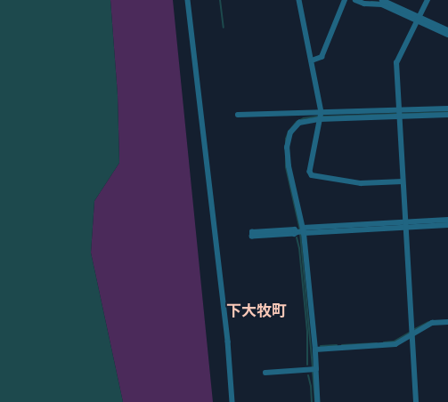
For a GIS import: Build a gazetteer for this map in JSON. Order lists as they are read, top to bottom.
{
  "districts": ["下大牧町"]
}
